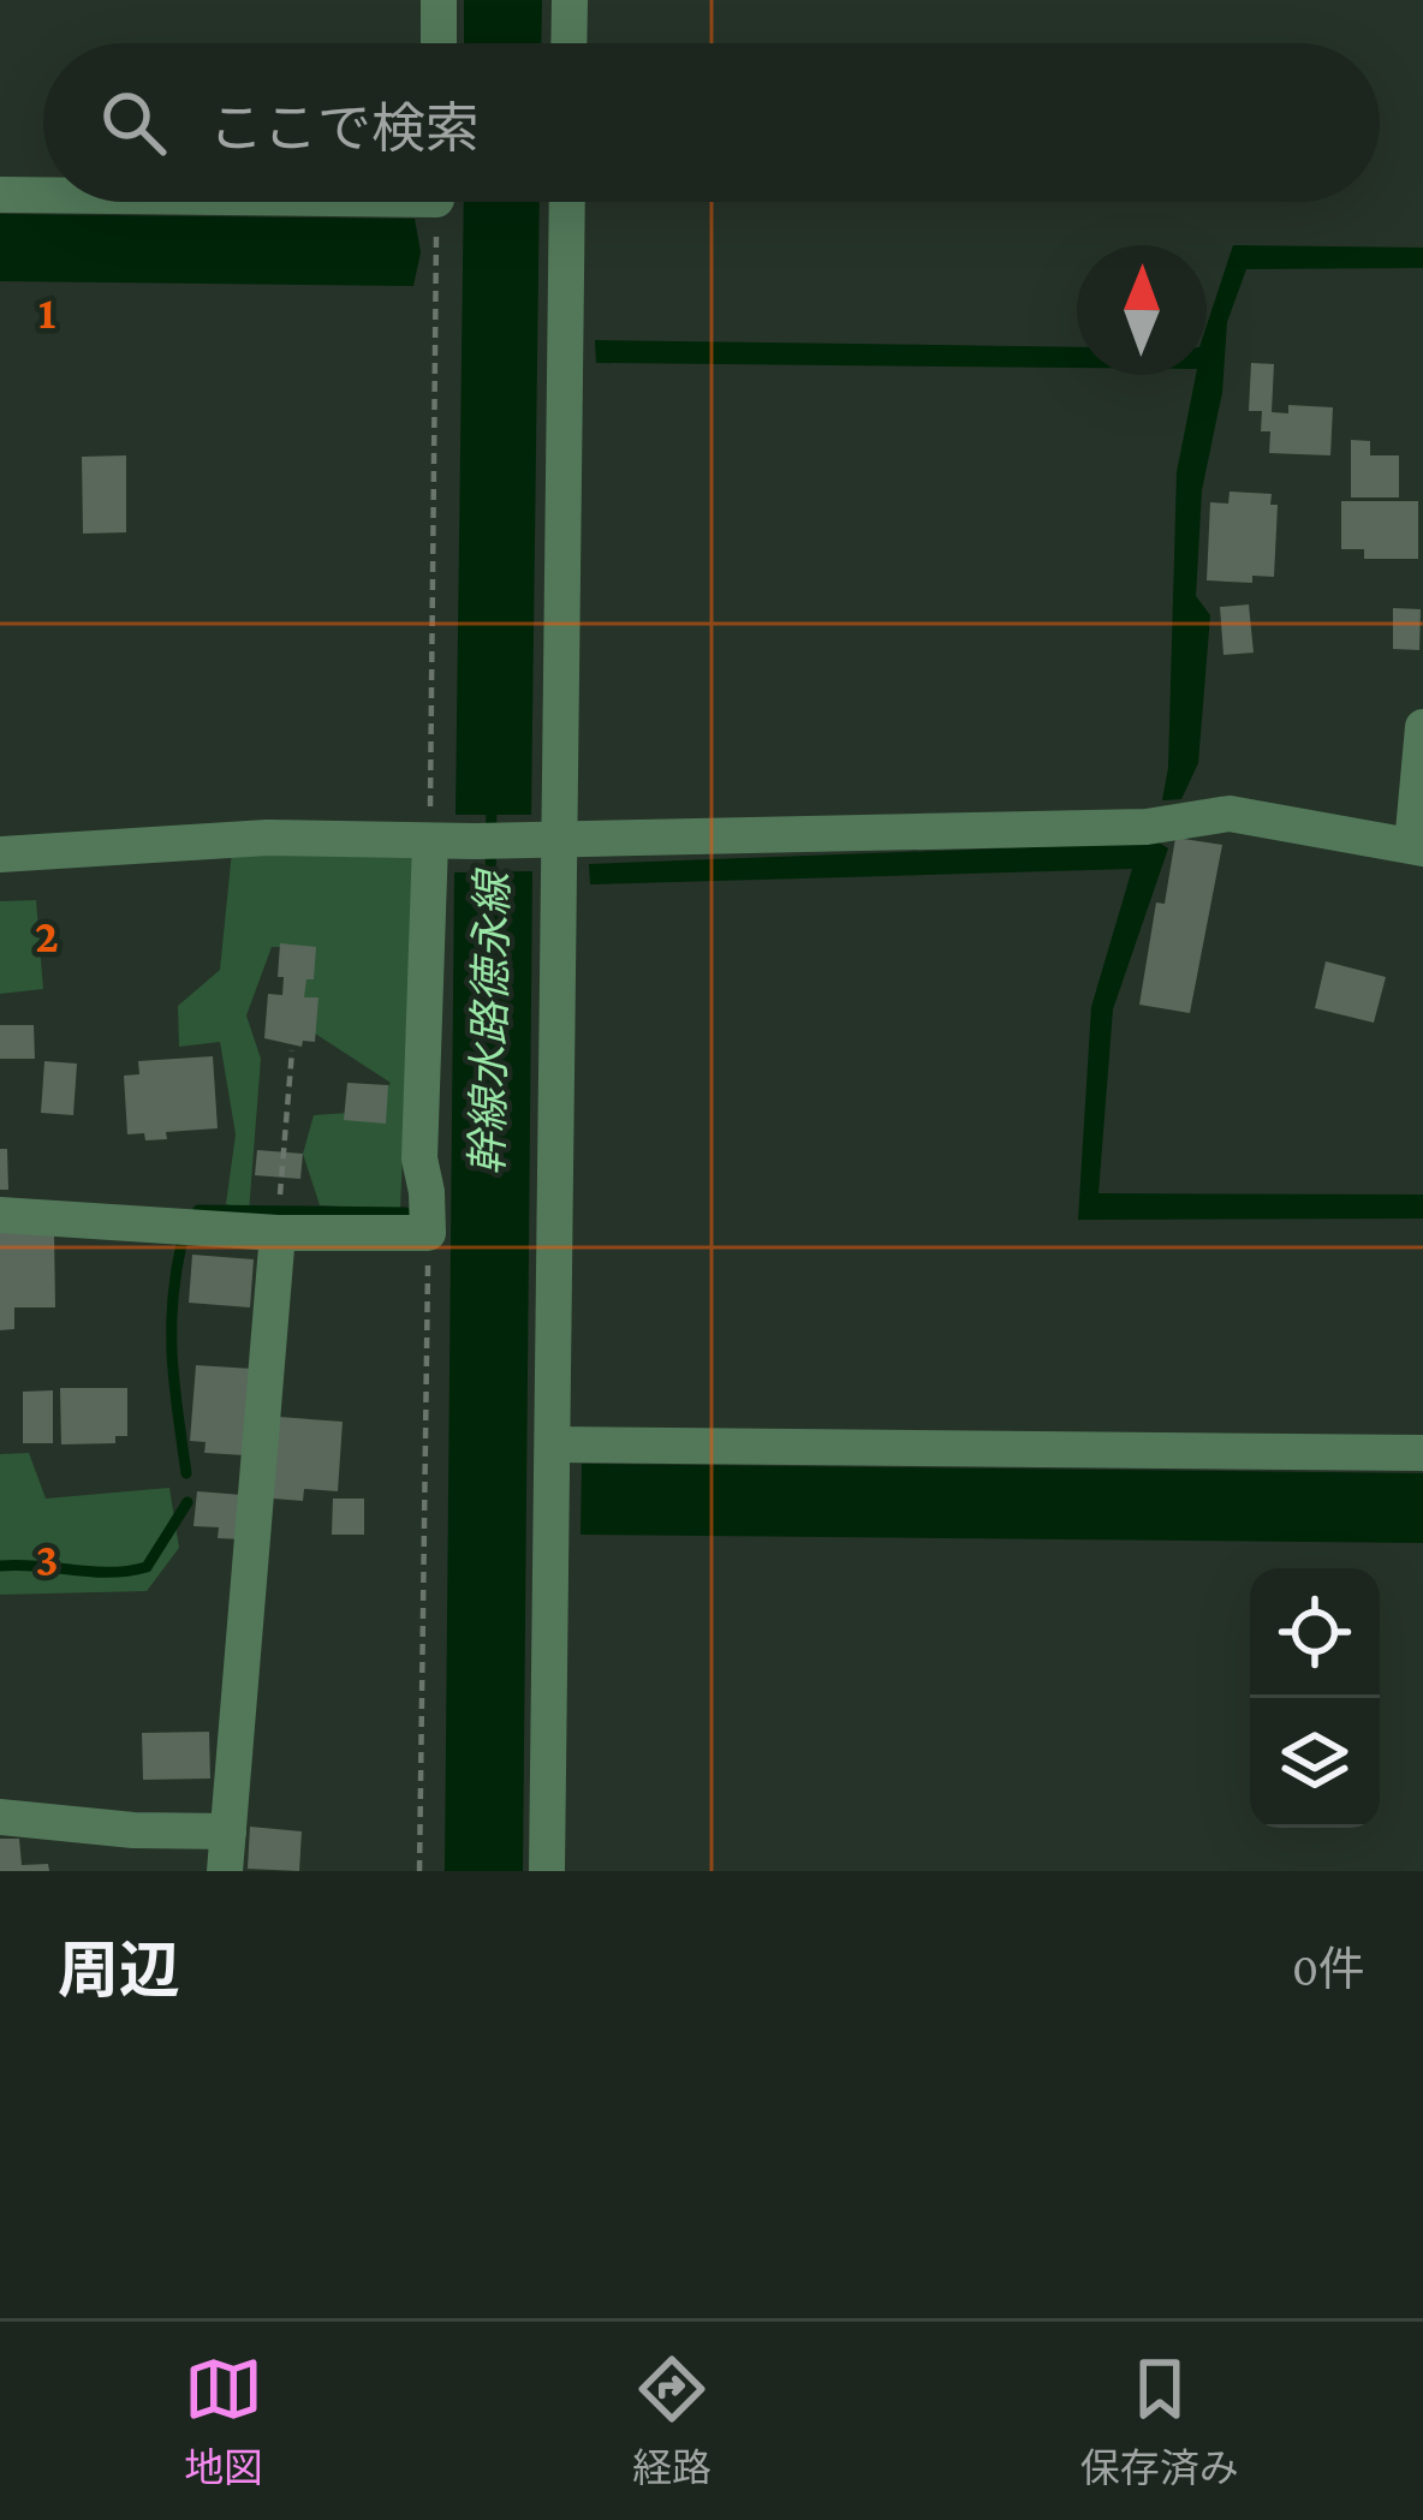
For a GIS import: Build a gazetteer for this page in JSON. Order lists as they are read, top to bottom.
{
  "water": ["幹線水路徳永線"],
  "north": "top",
  "page": {
    "search": "ここで検索",
    "heading": ["周辺", "0件"],
    "nav": ["地図", "経路", "保存済み"]
  },
  "grid": {
    "rows": ["1", "2", "3"]
  }
}
